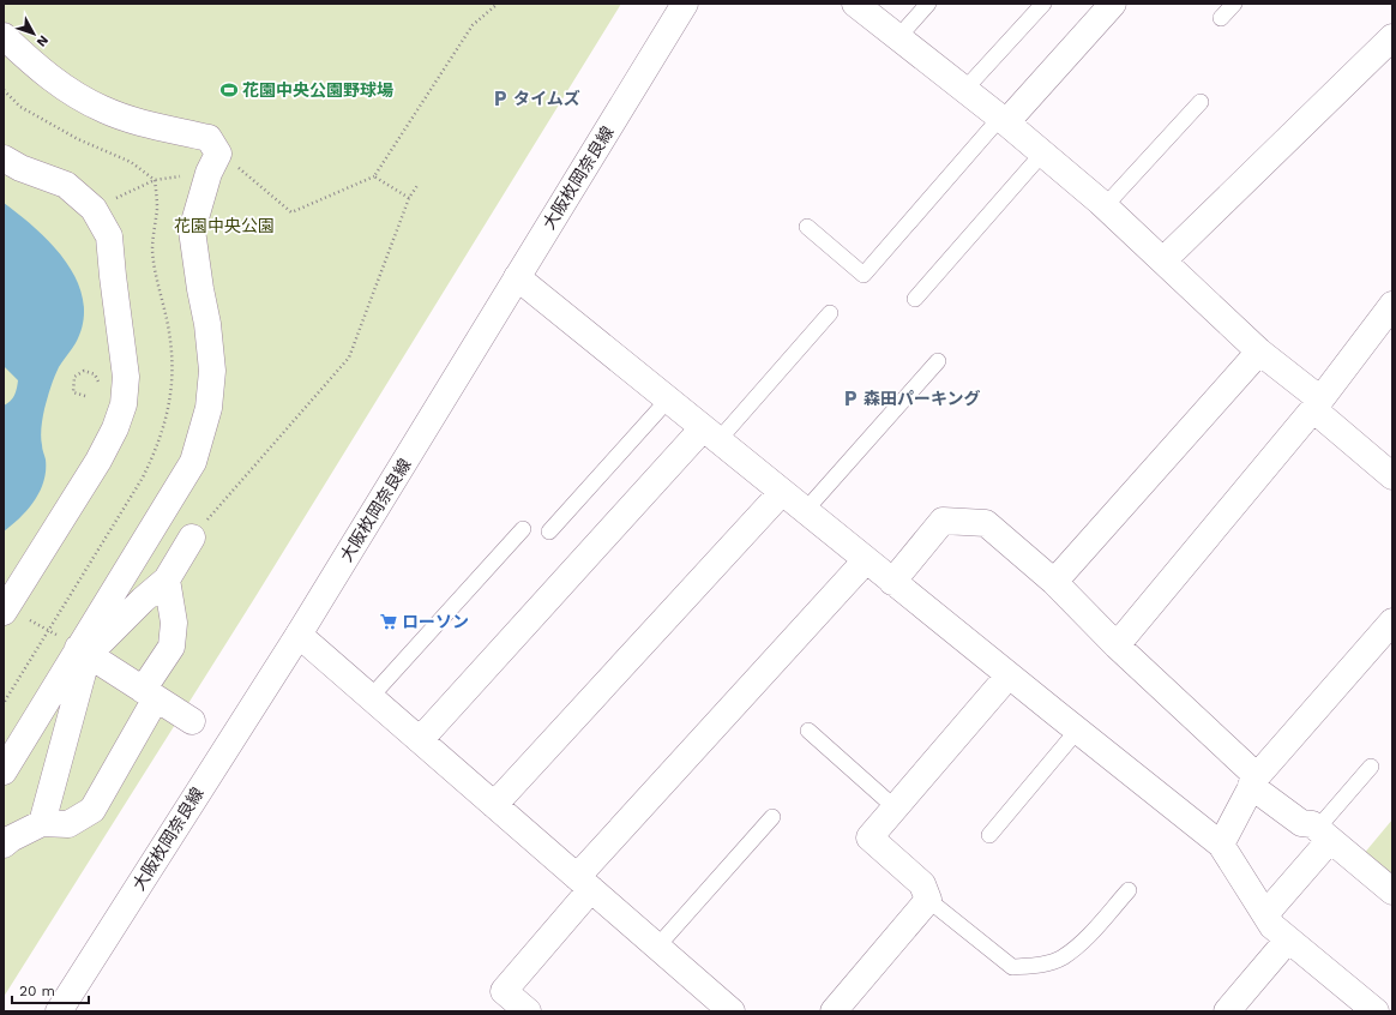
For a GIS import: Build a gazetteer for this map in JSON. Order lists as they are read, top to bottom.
{
  "streets": {
    "street": ["大阪枚岡奈良線"]
  },
  "parks": ["花園中央公園"],
  "places": {
    "sports": ["花園中央公園野球場"],
    "parking": ["タイムズ", "森田パーキング"],
    "supermarket": ["ローソン"]
  },
  "scale_bar": "20 m",
  "north": "bottom right"
}
